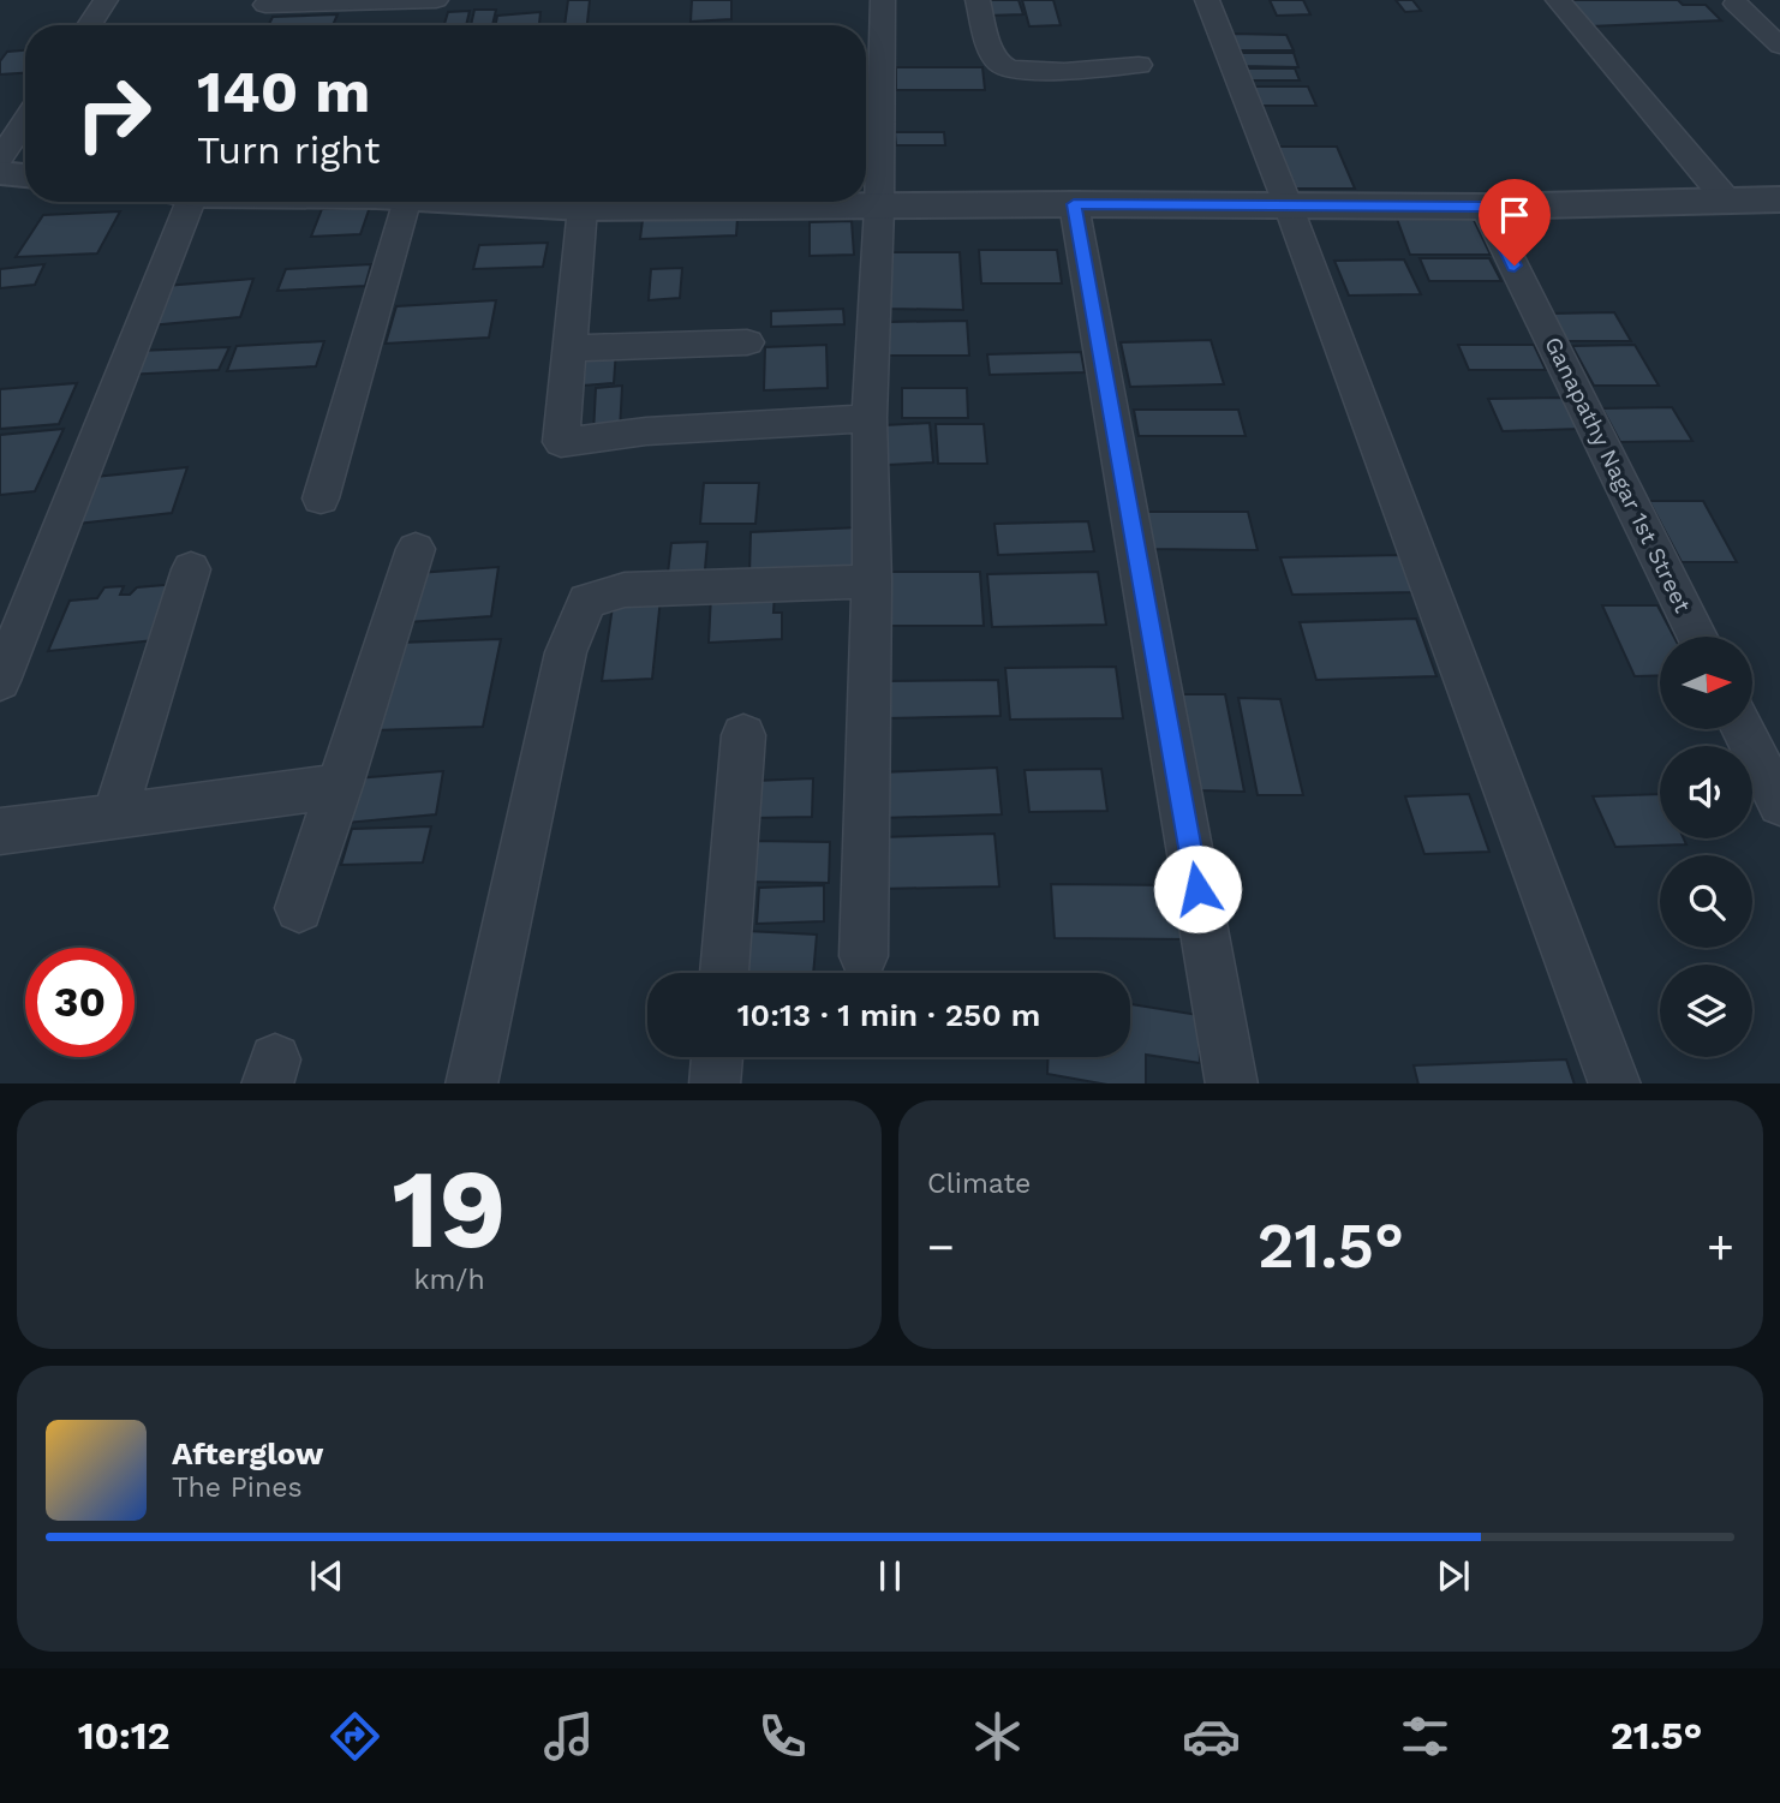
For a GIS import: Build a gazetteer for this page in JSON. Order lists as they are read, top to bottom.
{
  "streets": {
    "street": ["Ganapathy Nagar 1st Street"]
  },
  "north": "right",
  "page": {
    "turn": ["140 m", "Turn right"],
    "limit": "30",
    "trip": "10:13 · 1 min · 250 m",
    "tile": [
      ["19", "km/h"],
      "Climate"
    ],
    "heat": ["−", "21.5°", "+"],
    "song": ["Afterglow", "The Pines"],
    "tabs": ["10:12", "21.5°"]
  }
}
